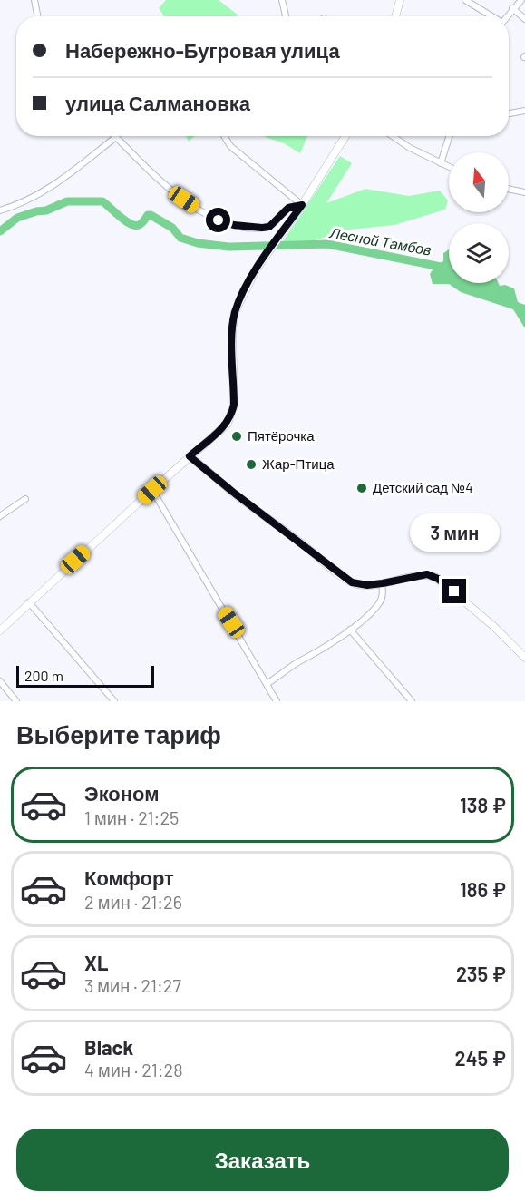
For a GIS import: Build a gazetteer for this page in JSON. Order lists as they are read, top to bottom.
{
  "water": ["Лесной Тамбов"],
  "places": ["Пятёрочка", "Жар-Птица", "Детский сад №4"],
  "scale_bar": "200 m",
  "north": "top",
  "page": {
    "banner": ["Набережно-Бугровая улица", "улица Салмановка"],
    "bubble": "3 мин",
    "scale": "200 m",
    "heading": "Выберите тариф",
    "list": [
      {
        "name": "Эконом",
        "note": "1 мин · 21:25",
        "value": "138 ₽"
      },
      {
        "name": "Комфорт",
        "note": "2 мин · 21:26",
        "value": "186 ₽"
      },
      {
        "name": "XL",
        "note": "3 мин · 21:27",
        "value": "235 ₽"
      },
      {
        "name": "Black",
        "note": "4 мин · 21:28",
        "value": "245 ₽"
      }
    ],
    "buttons": "Заказать"
  }
}
